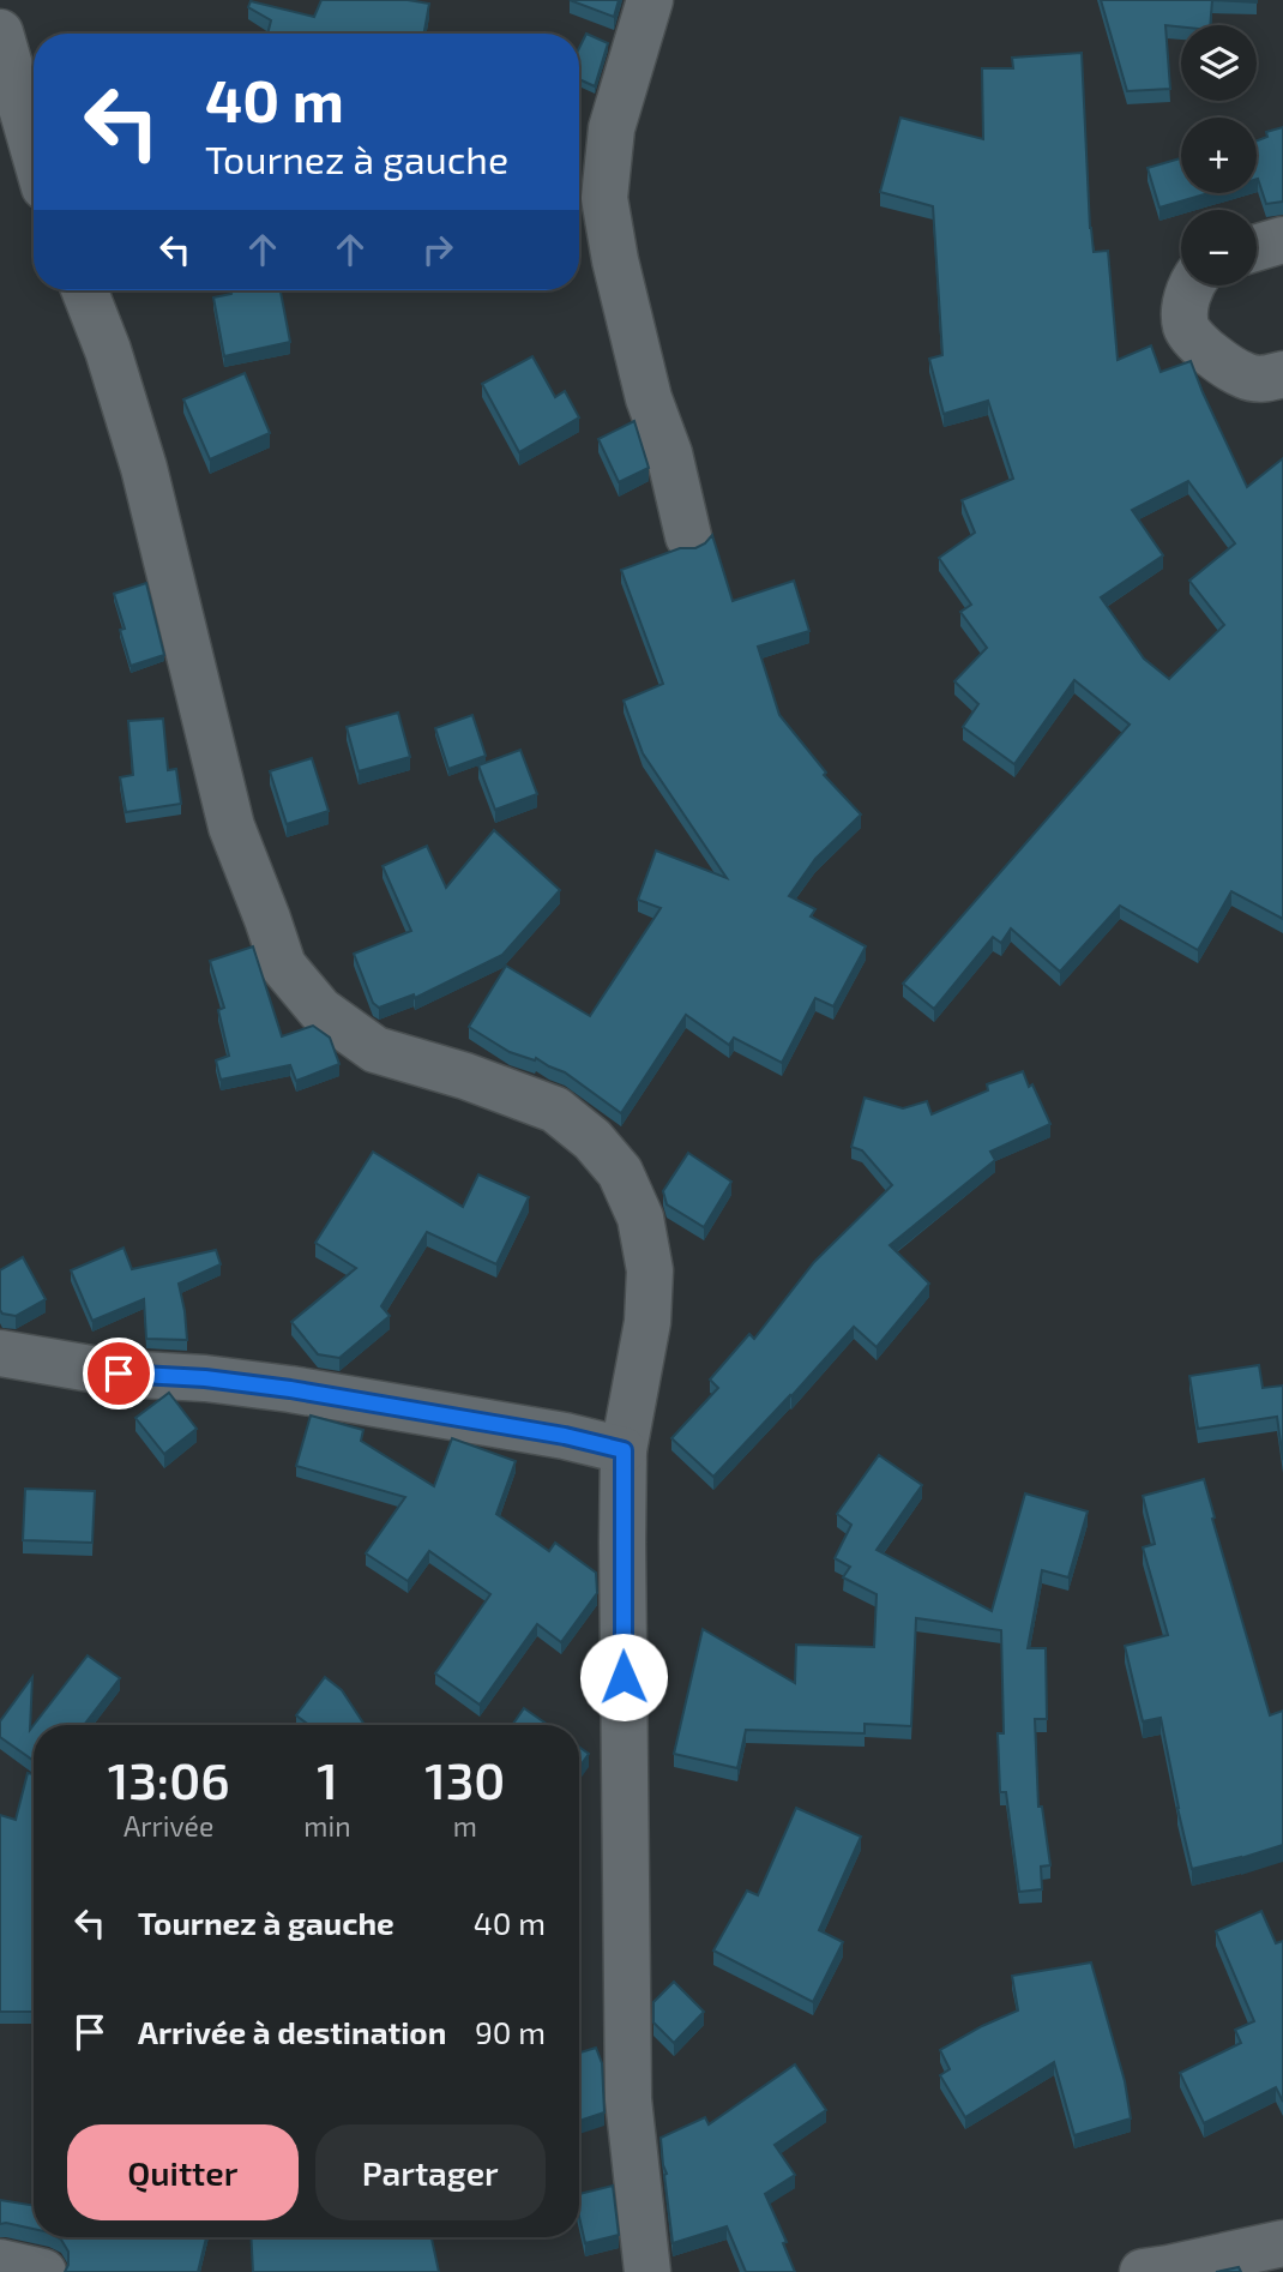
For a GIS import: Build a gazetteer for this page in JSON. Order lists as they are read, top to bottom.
{
  "page": {
    "map_buttons": ["+", "−"],
    "turn": ["40 m", "Tournez à gauche"],
    "eta": [
      "13:06",
      "Arrivée",
      "1",
      "min",
      "130",
      "m"
    ],
    "list": [
      {
        "name": "Tournez à gauche",
        "value": "40 m"
      },
      {
        "name": "Arrivée à destination",
        "value": "90 m"
      }
    ],
    "buttons": ["Quitter", "Partager"]
  }
}
